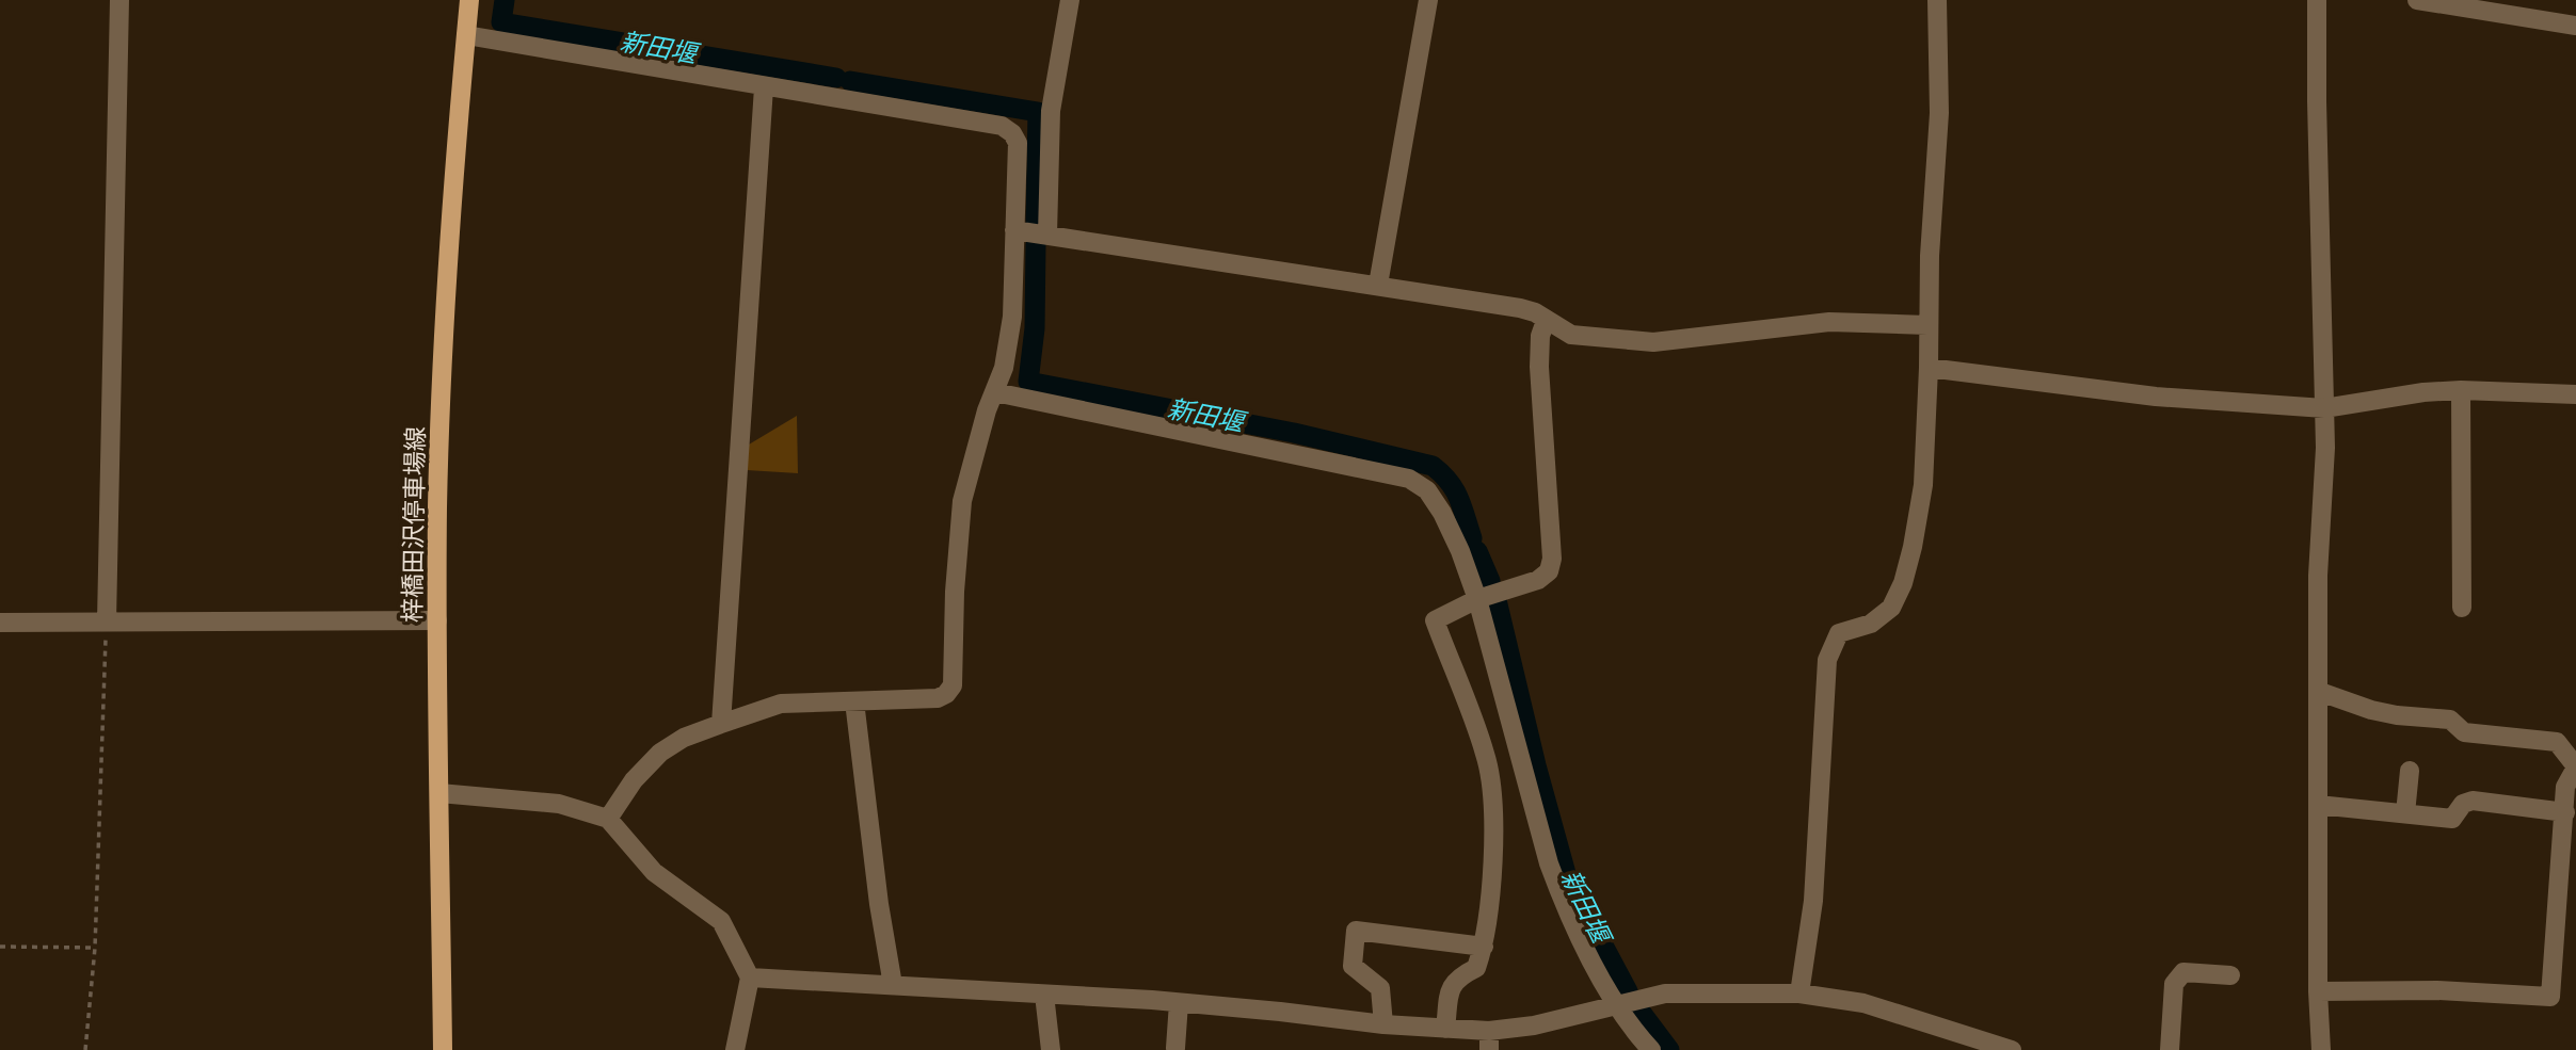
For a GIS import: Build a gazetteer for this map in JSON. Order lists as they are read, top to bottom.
{
  "streets": {
    "main road": ["梓橋田沢停車場線"]
  },
  "water": ["新田堰"]
}
